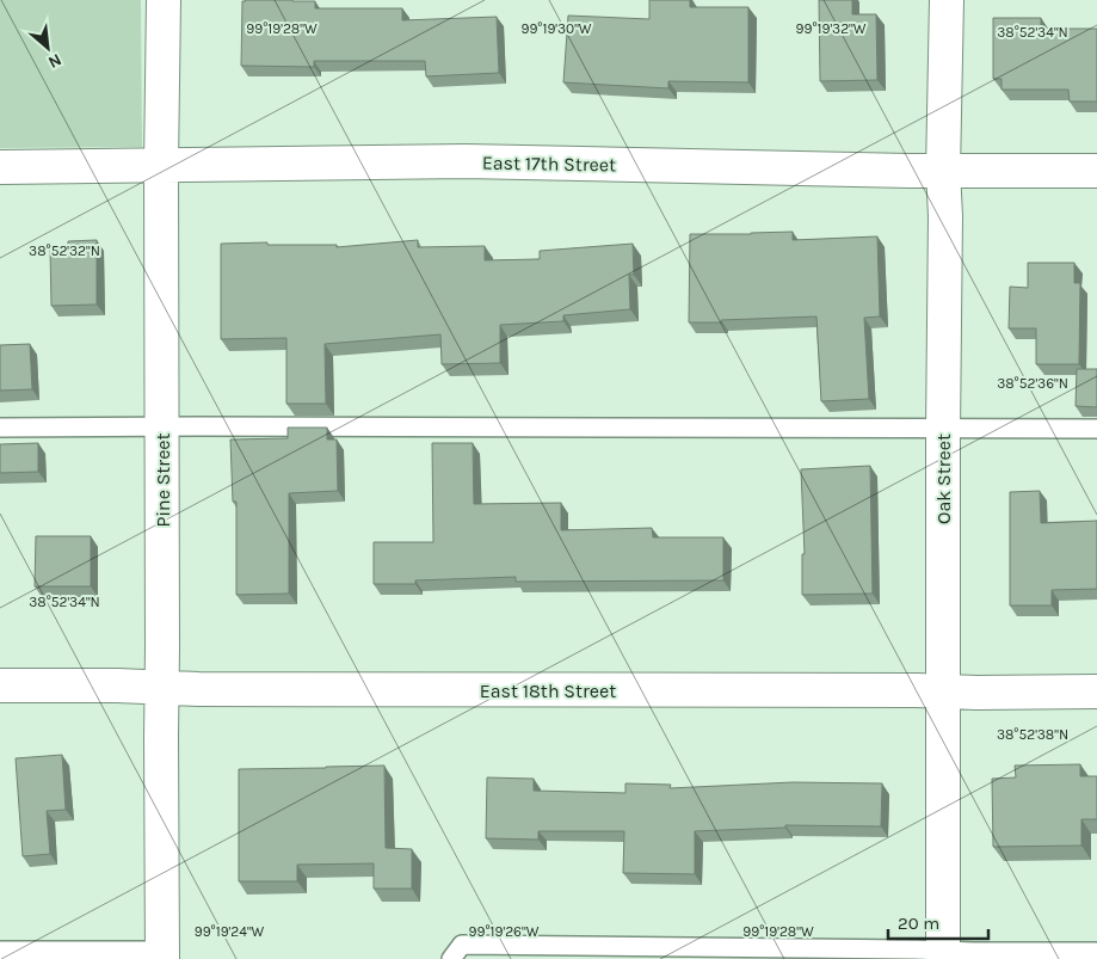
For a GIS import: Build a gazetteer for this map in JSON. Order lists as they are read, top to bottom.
{
  "streets": {
    "street": [
      "East 17th Street",
      "Oak Street",
      "Pine Street",
      "East 18th Street"
    ]
  },
  "crossings": [
    ["East 17th Street", "Oak Street"],
    ["East 17th Street", "Pine Street"],
    ["Oak Street", "East 18th Street"],
    ["Pine Street", "East 18th Street"]
  ],
  "scale_bar": "20 m",
  "north": "bottom right",
  "coordinates": [
    "99°19'28\"W",
    "99°19'30\"W",
    "99°19'32\"W",
    "38°52'34\"N",
    "38°52'32\"N",
    "38°52'36\"N",
    "38°52'38\"N",
    "99°19'24\"W",
    "99°19'26\"W"
  ]
}
